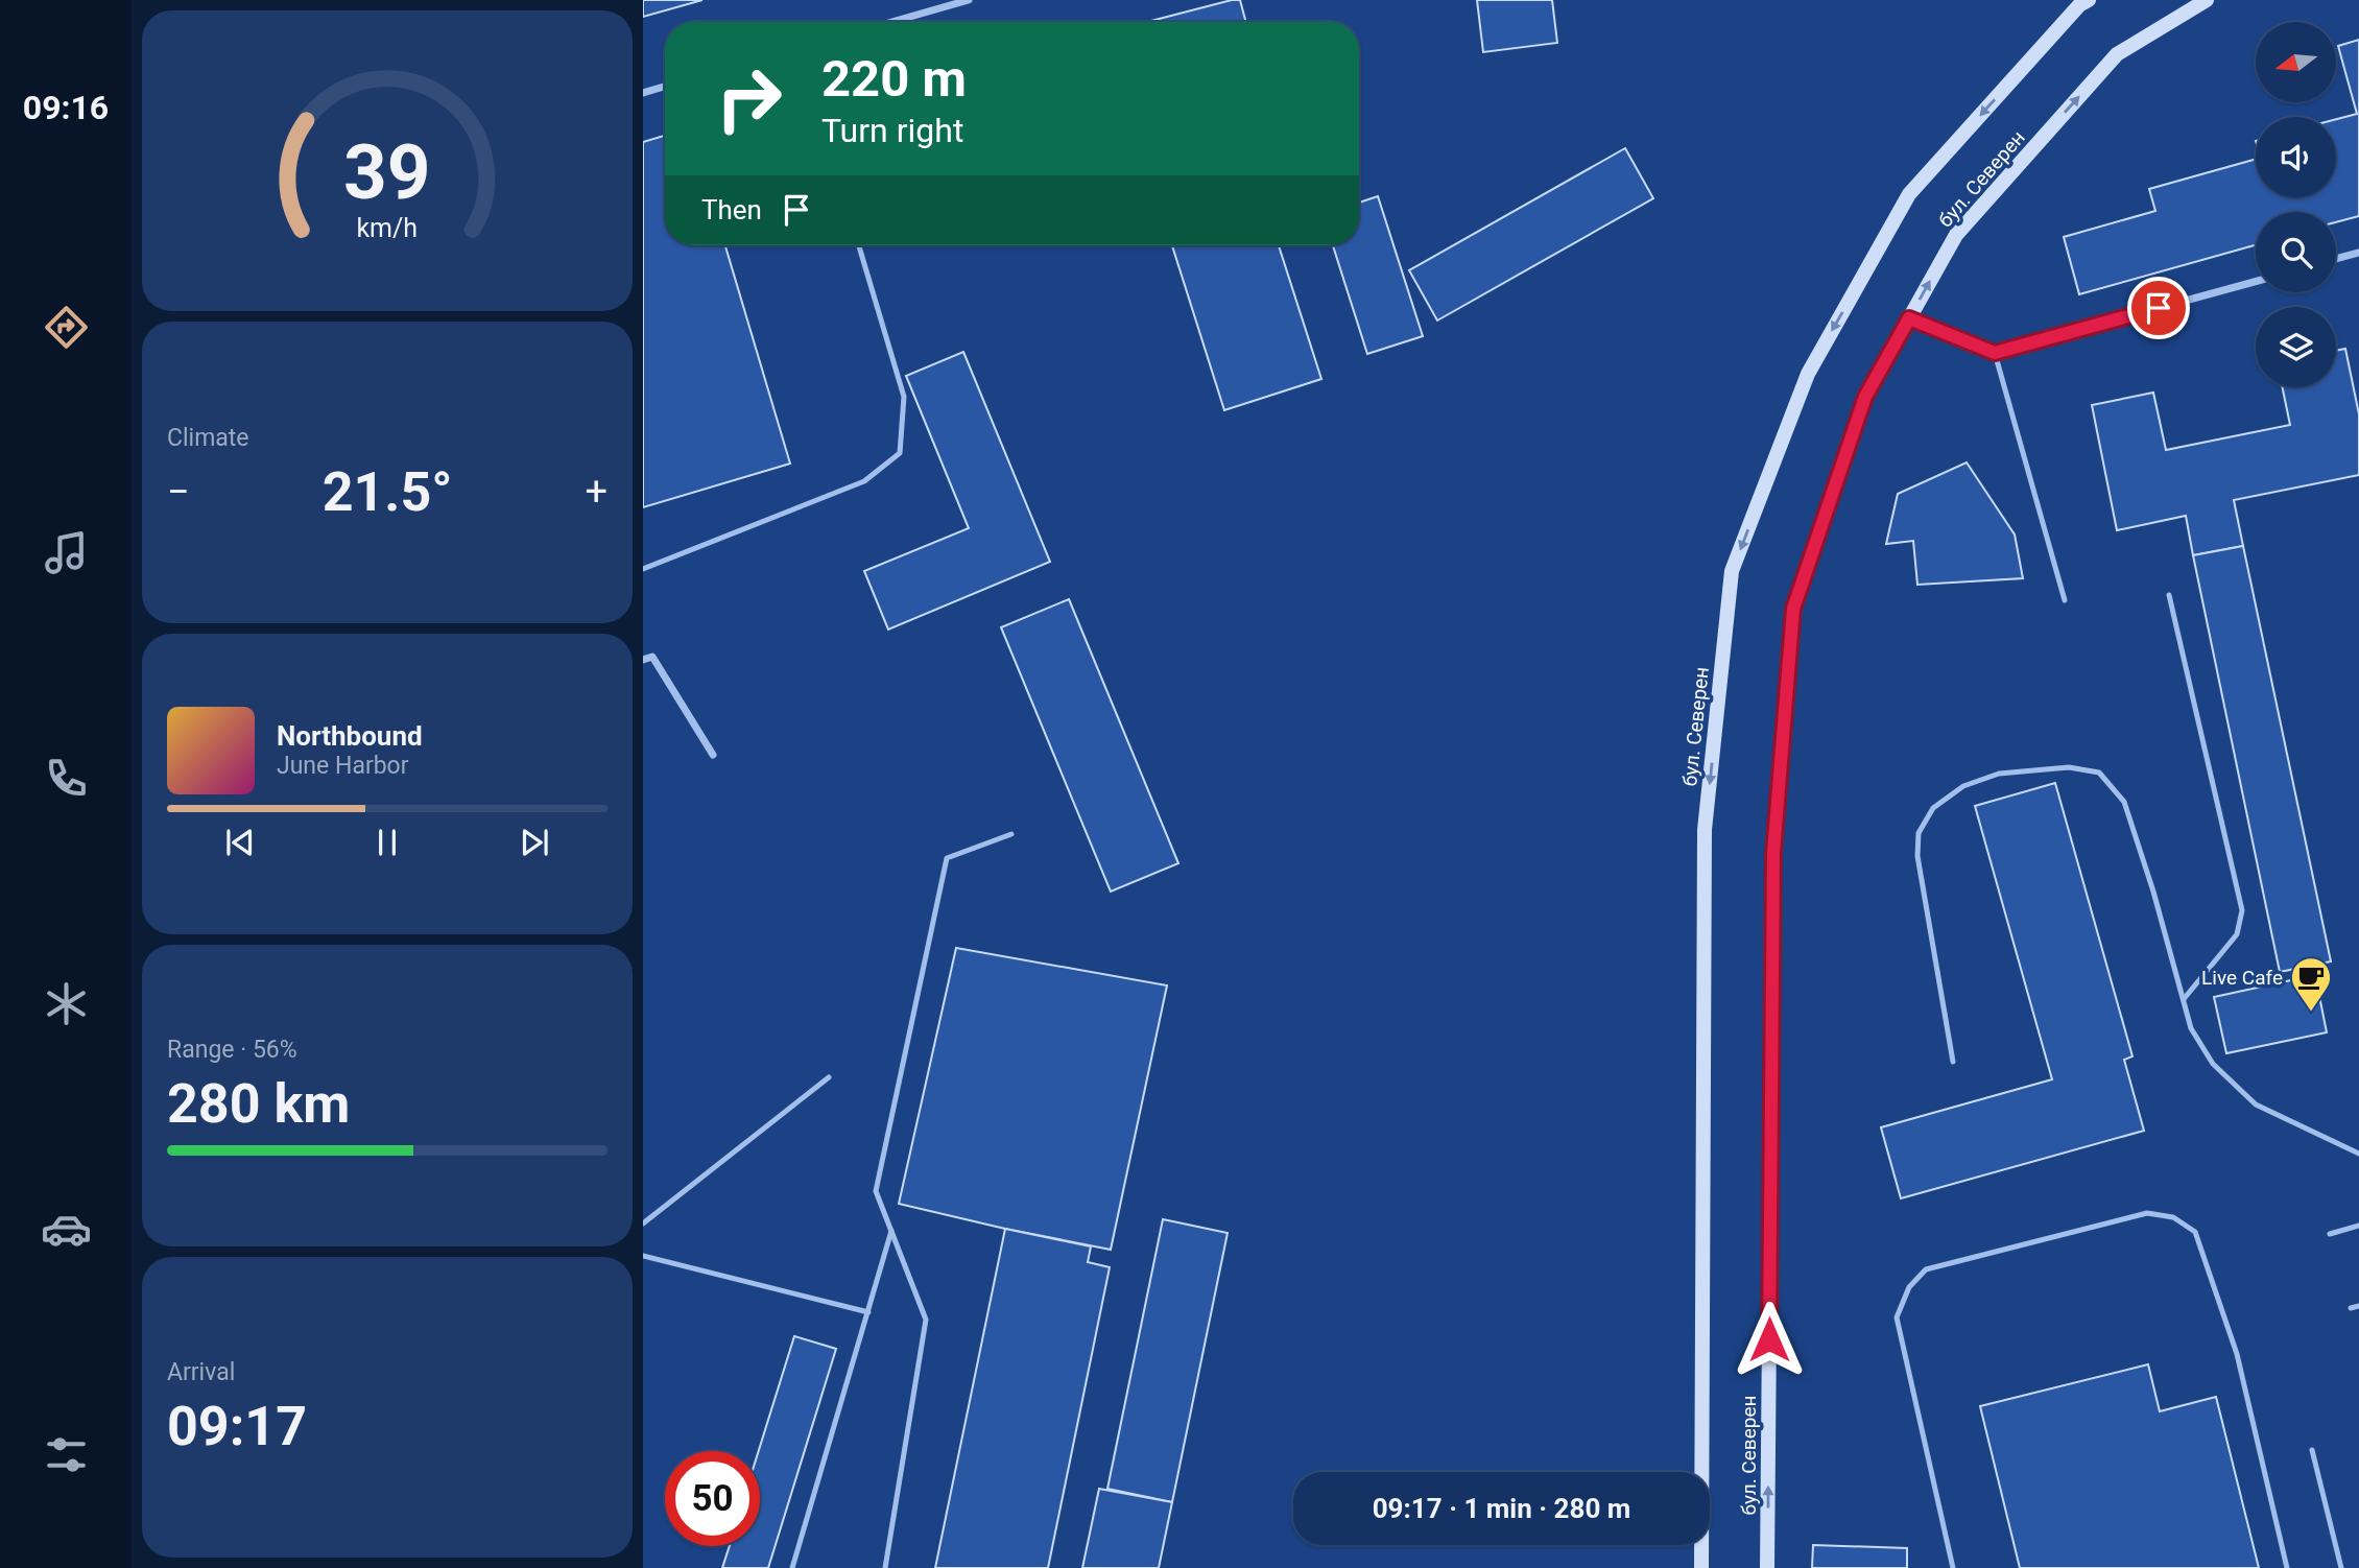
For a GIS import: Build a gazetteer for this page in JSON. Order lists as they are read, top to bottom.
{
  "streets": {
    "main road": ["бул. Северен"]
  },
  "places": {
    "cafe": ["Live Cafe"]
  },
  "north": "left",
  "page": {
    "tabs": "09:16",
    "turn": ["220 m", "Turn right"],
    "then": "Then",
    "tile": [
      "Climate",
      ["Range · 56%", "280 km"],
      ["Arrival", "09:17"]
    ],
    "heat": ["−", "21.5°", "+"],
    "song": ["Northbound", "June Harbor"],
    "limit": "50",
    "trip": "09:17 · 1 min · 280 m",
    "gauge": ["39", "km/h"]
  }
}
